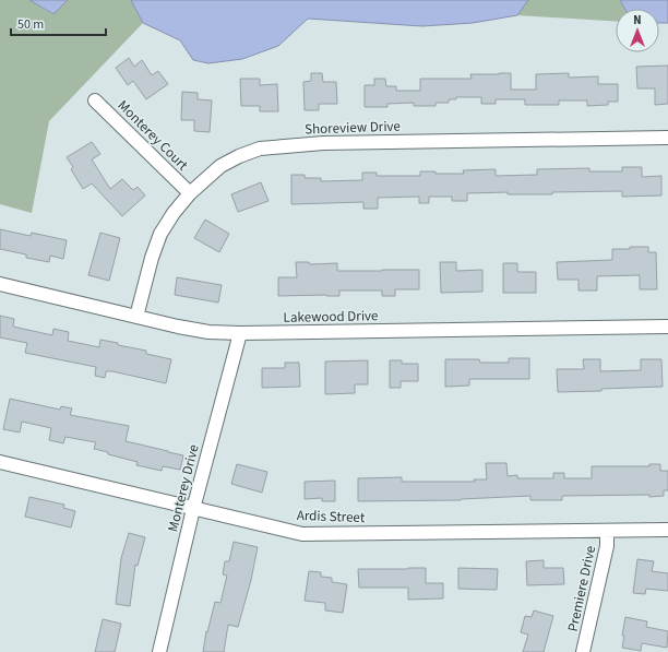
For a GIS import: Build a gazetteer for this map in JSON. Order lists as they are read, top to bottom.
{
  "streets": {
    "street": [
      "Shoreview Drive",
      "Monterey Court",
      "Lakewood Drive",
      "Monterey Drive",
      "Ardis Street",
      "Premiere Drive"
    ]
  },
  "crossings": [
    ["Shoreview Drive", "Monterey Court"],
    ["Shoreview Drive", "Lakewood Drive"],
    ["Lakewood Drive", "Monterey Drive"],
    ["Monterey Drive", "Ardis Street"],
    ["Ardis Street", "Premiere Drive"]
  ],
  "scale_bar": "50 m",
  "north": "top"
}
